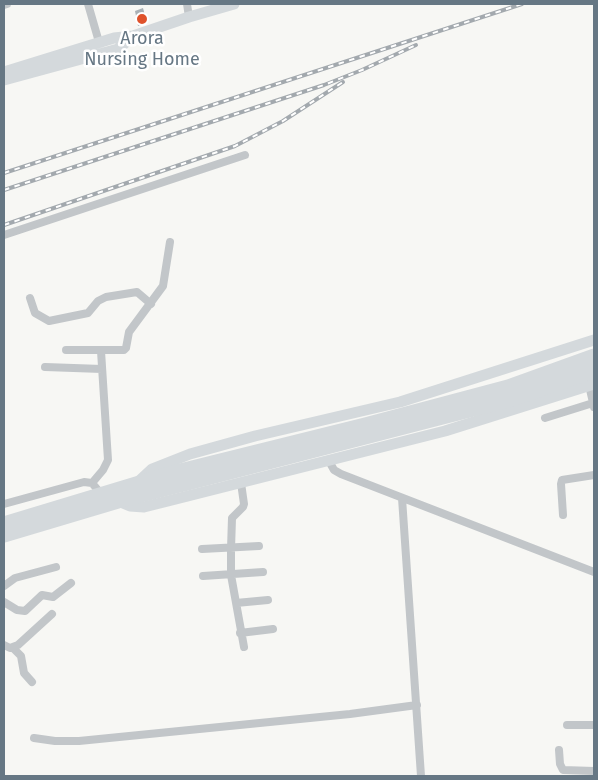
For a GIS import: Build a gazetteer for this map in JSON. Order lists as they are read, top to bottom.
{
  "places": ["Arora Nursing Home"]
}
